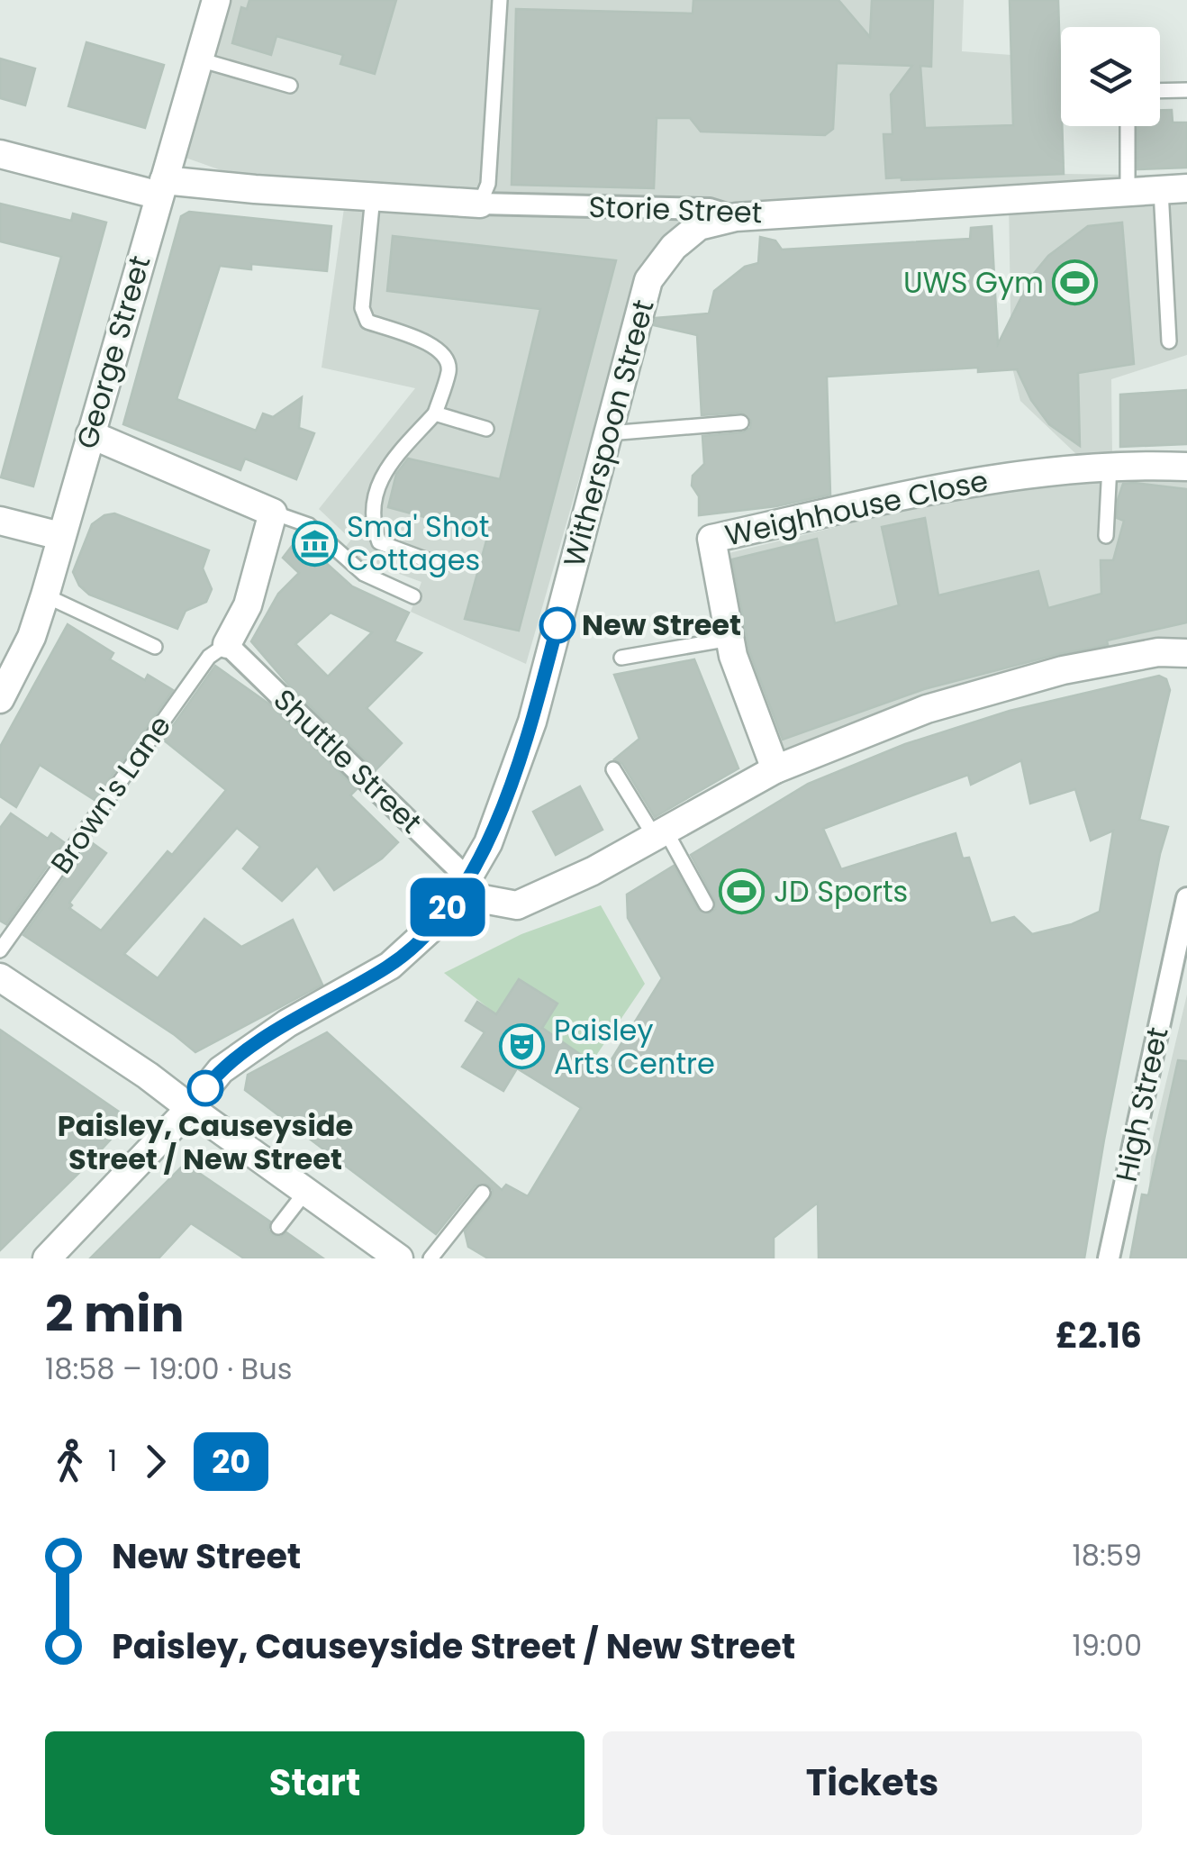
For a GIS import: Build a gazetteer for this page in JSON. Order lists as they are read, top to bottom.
{
  "streets": {
    "street": [
      "Storie Street",
      "George Street",
      "Witherspoon Street",
      "Weighhouse Close",
      "Shuttle Street",
      "High Street"
    ],
    "lane": ["Brown's Lane"]
  },
  "crossings": [
    ["Storie Street", "George Street"],
    ["Storie Street", "Witherspoon Street"],
    ["Witherspoon Street", "Shuttle Street"],
    ["Shuttle Street", "Brown's Lane"]
  ],
  "places": {
    "sports": ["UWS Gym", "JD Sports"],
    "museum": ["Sma' Shot Cottages"],
    "other": ["New Street", "Paisley, Causeyside Street / New Street"],
    "theatre": ["Paisley Arts Centre"]
  },
  "lines": ["bus line 20"],
  "page": {
    "on_map": "20",
    "heading": ["2 min", "18:58 – 19:00 · Bus", "£2.16"],
    "legs": ["1", "20"],
    "list": [
      {
        "name": "New Street",
        "value": "18:59"
      },
      {
        "name": "Paisley, Causeyside Street / New Street",
        "value": "19:00"
      }
    ],
    "buttons": ["Start", "Tickets"]
  }
}
